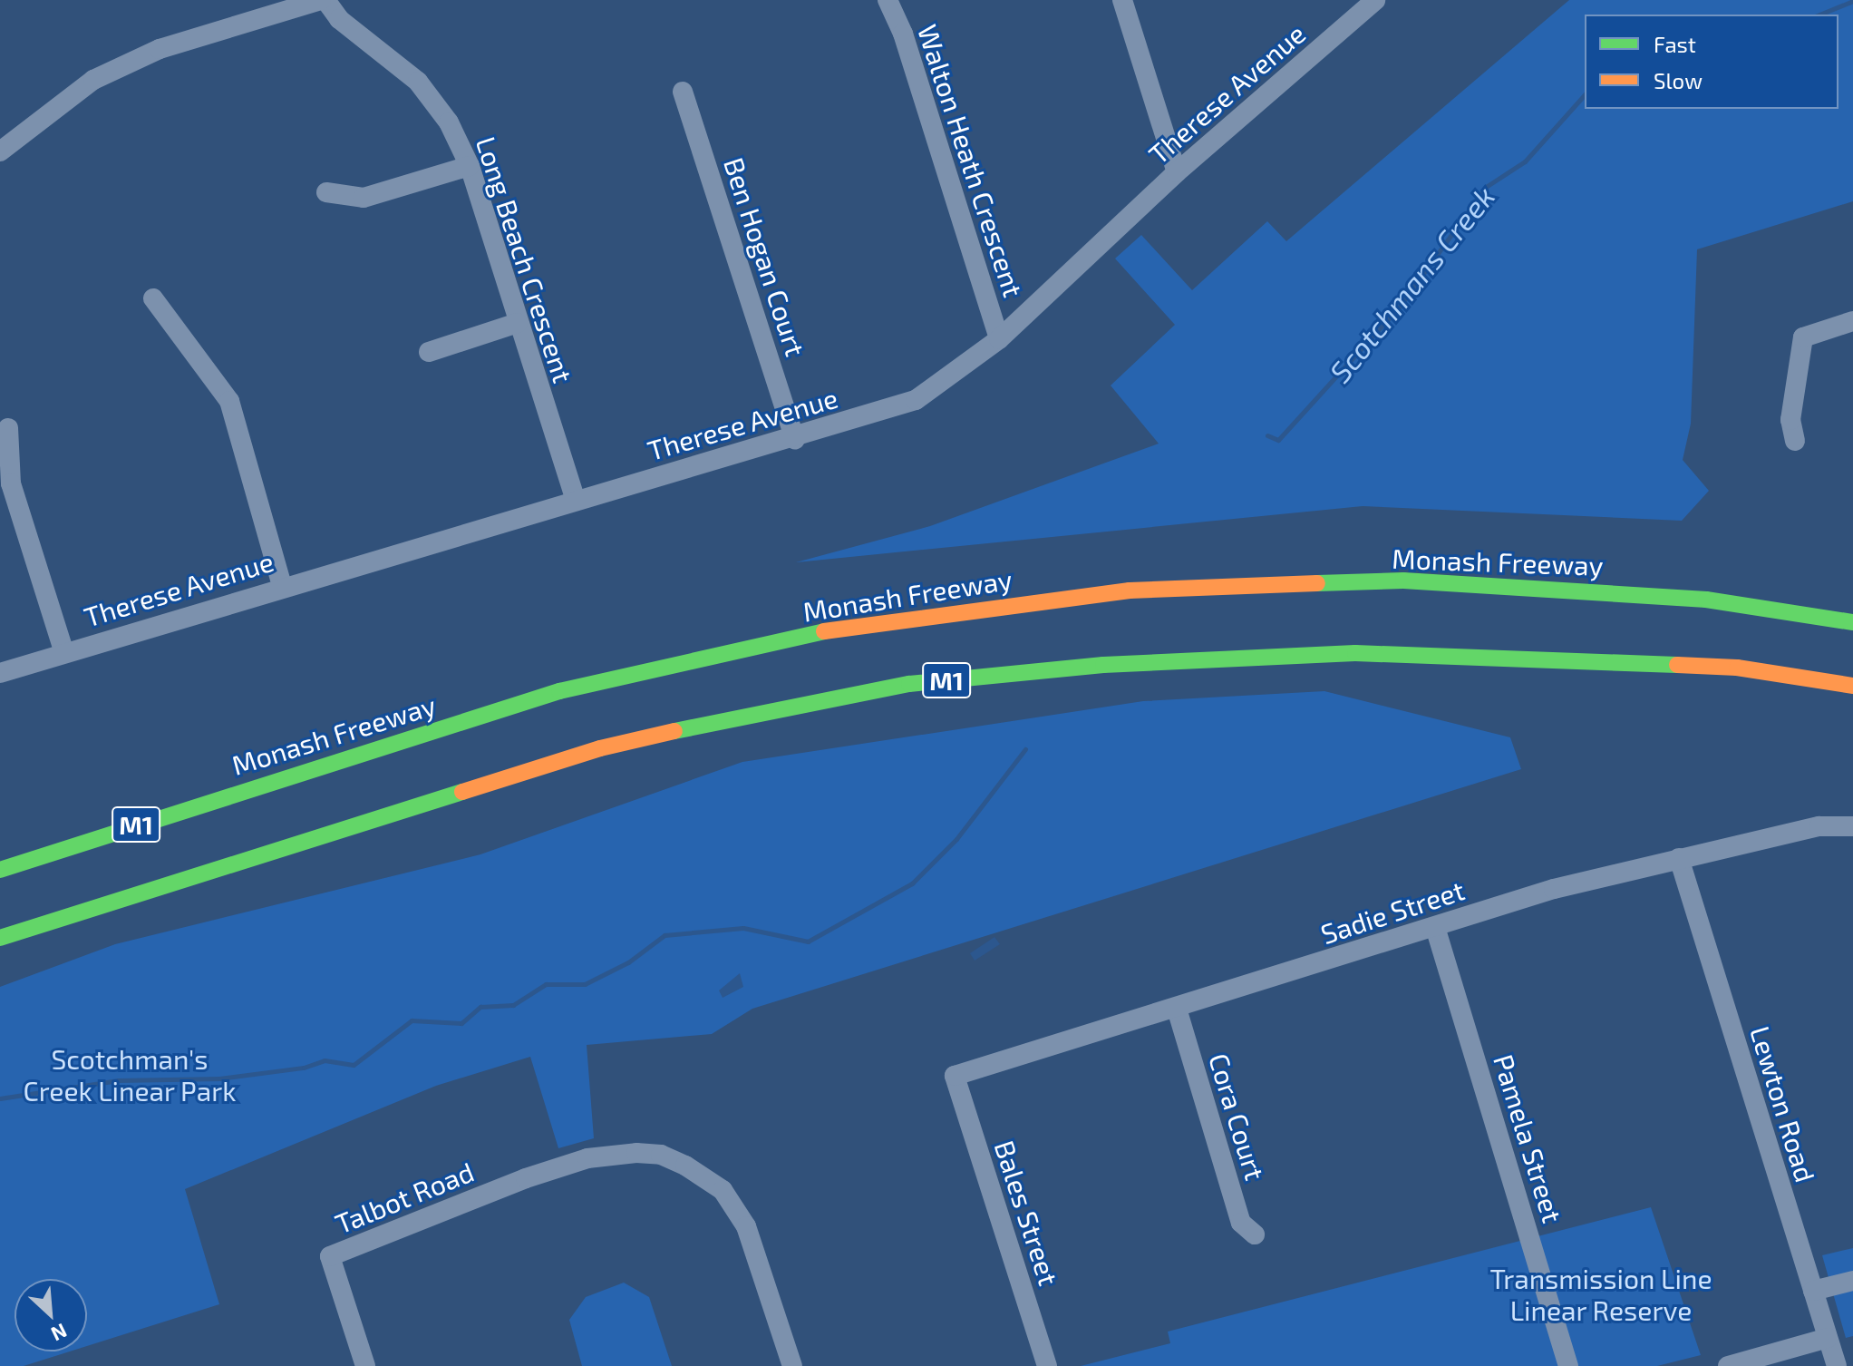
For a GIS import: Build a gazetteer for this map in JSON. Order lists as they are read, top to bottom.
{
  "streets": {
    "highway": ["Monash Freeway", "M1"],
    "street": [
      "Therese Avenue",
      "Walton Heath Crescent",
      "Ben Hogan Court",
      "Long Beach Crescent",
      "Sadie Street",
      "Lewton Road",
      "Cora Court",
      "Pamela Street",
      "Talbot Road",
      "Bales Street"
    ]
  },
  "crossings": [
    ["Therese Avenue", "Walton Heath Crescent"],
    ["Therese Avenue", "Ben Hogan Court"],
    ["Therese Avenue", "Long Beach Crescent"],
    ["Sadie Street", "Lewton Road"],
    ["Sadie Street", "Cora Court"],
    ["Sadie Street", "Pamela Street"],
    ["Sadie Street", "Bales Street"]
  ],
  "water": ["Scotchmans Creek"],
  "parks": ["Scotchman's Creek Linear Park", "Transmission Line Linear Reserve"],
  "legend": ["Fast", "Slow"],
  "north": "bottom right"
}
